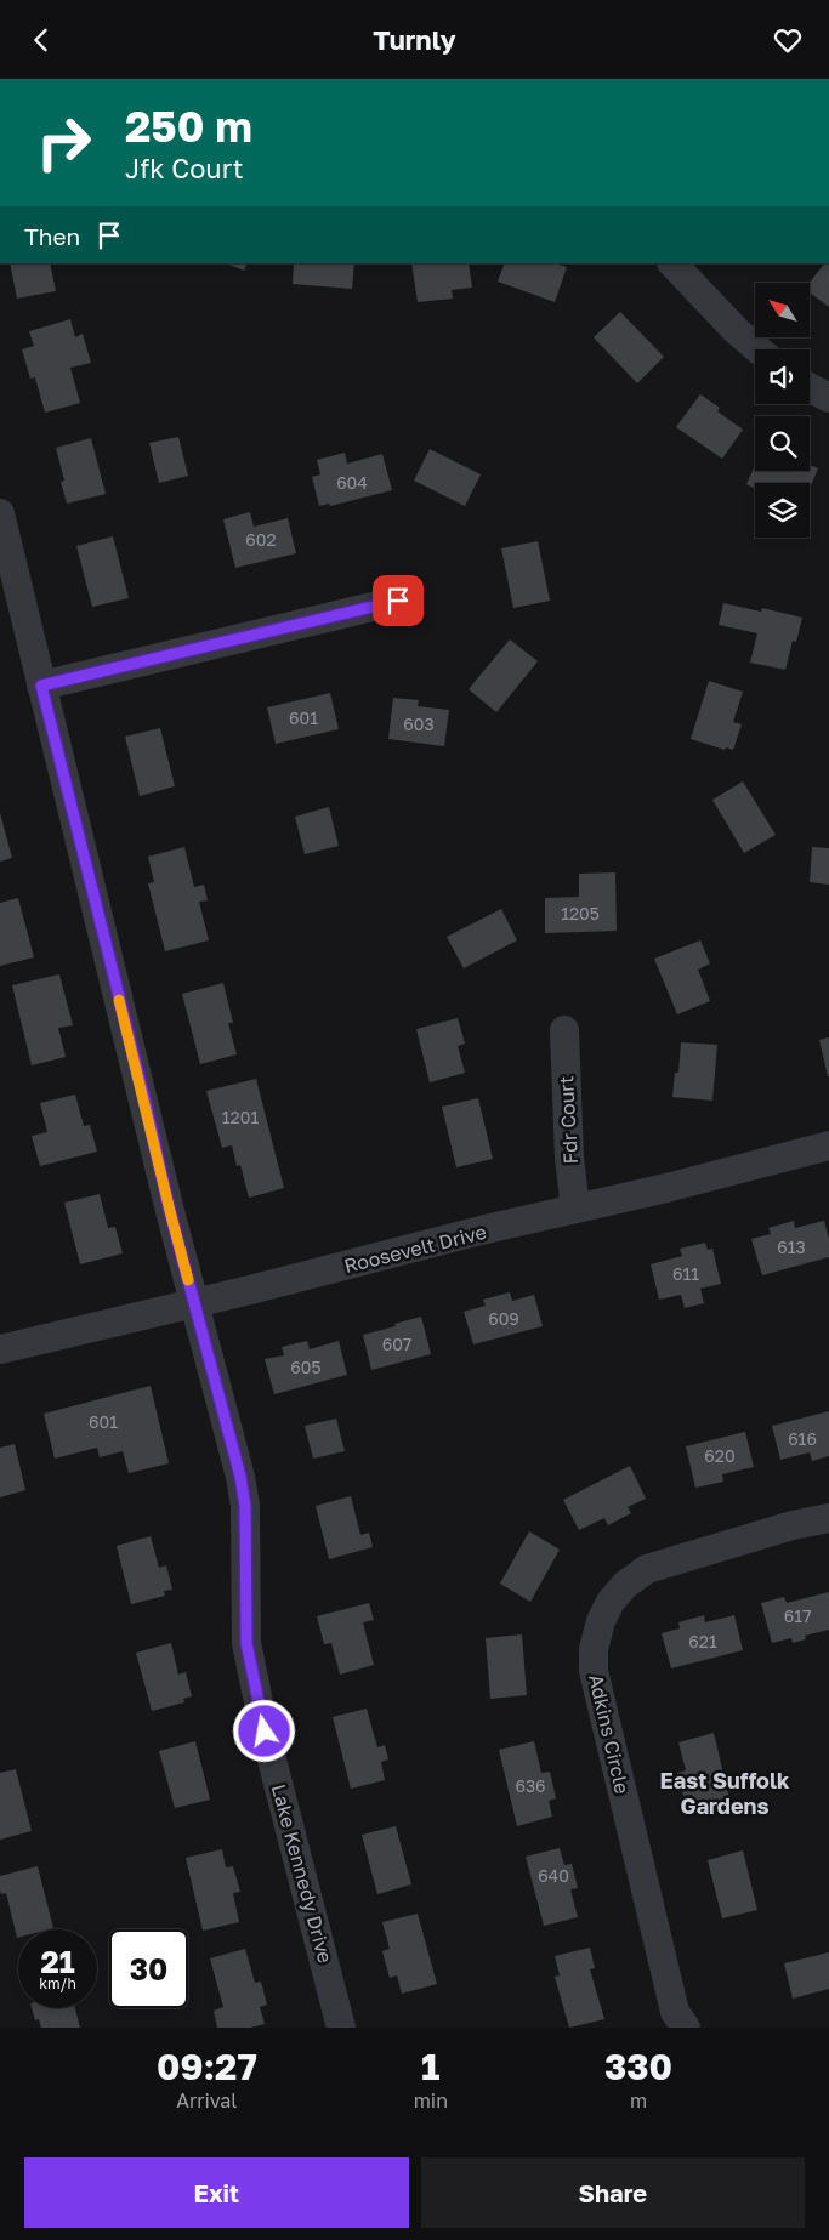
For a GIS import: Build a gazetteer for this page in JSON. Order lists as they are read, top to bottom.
{
  "streets": {
    "street": [
      "Fdr Court",
      "Roosevelt Drive",
      "Adkins Circle",
      "Lake Kennedy Drive"
    ]
  },
  "crossings": [
    ["Fdr Court", "Roosevelt Drive"],
    ["Roosevelt Drive", "Lake Kennedy Drive"]
  ],
  "districts": ["East Suffolk Gardens"],
  "house_numbers": [
    "604",
    "602",
    "601",
    "603",
    "1205",
    "1201",
    "613",
    "611",
    "609",
    "607",
    "605",
    "601",
    "616",
    "620",
    "617",
    "621",
    "636",
    "640"
  ],
  "north": "top left",
  "page": {
    "header": "Turnly",
    "turn": ["250 m", "Jfk Court"],
    "then": "Then",
    "speed": "21 km/h",
    "limit": "30",
    "eta": [
      "09:27",
      "Arrival",
      "1",
      "min",
      "330",
      "m"
    ],
    "buttons": ["Exit", "Share"]
  }
}
